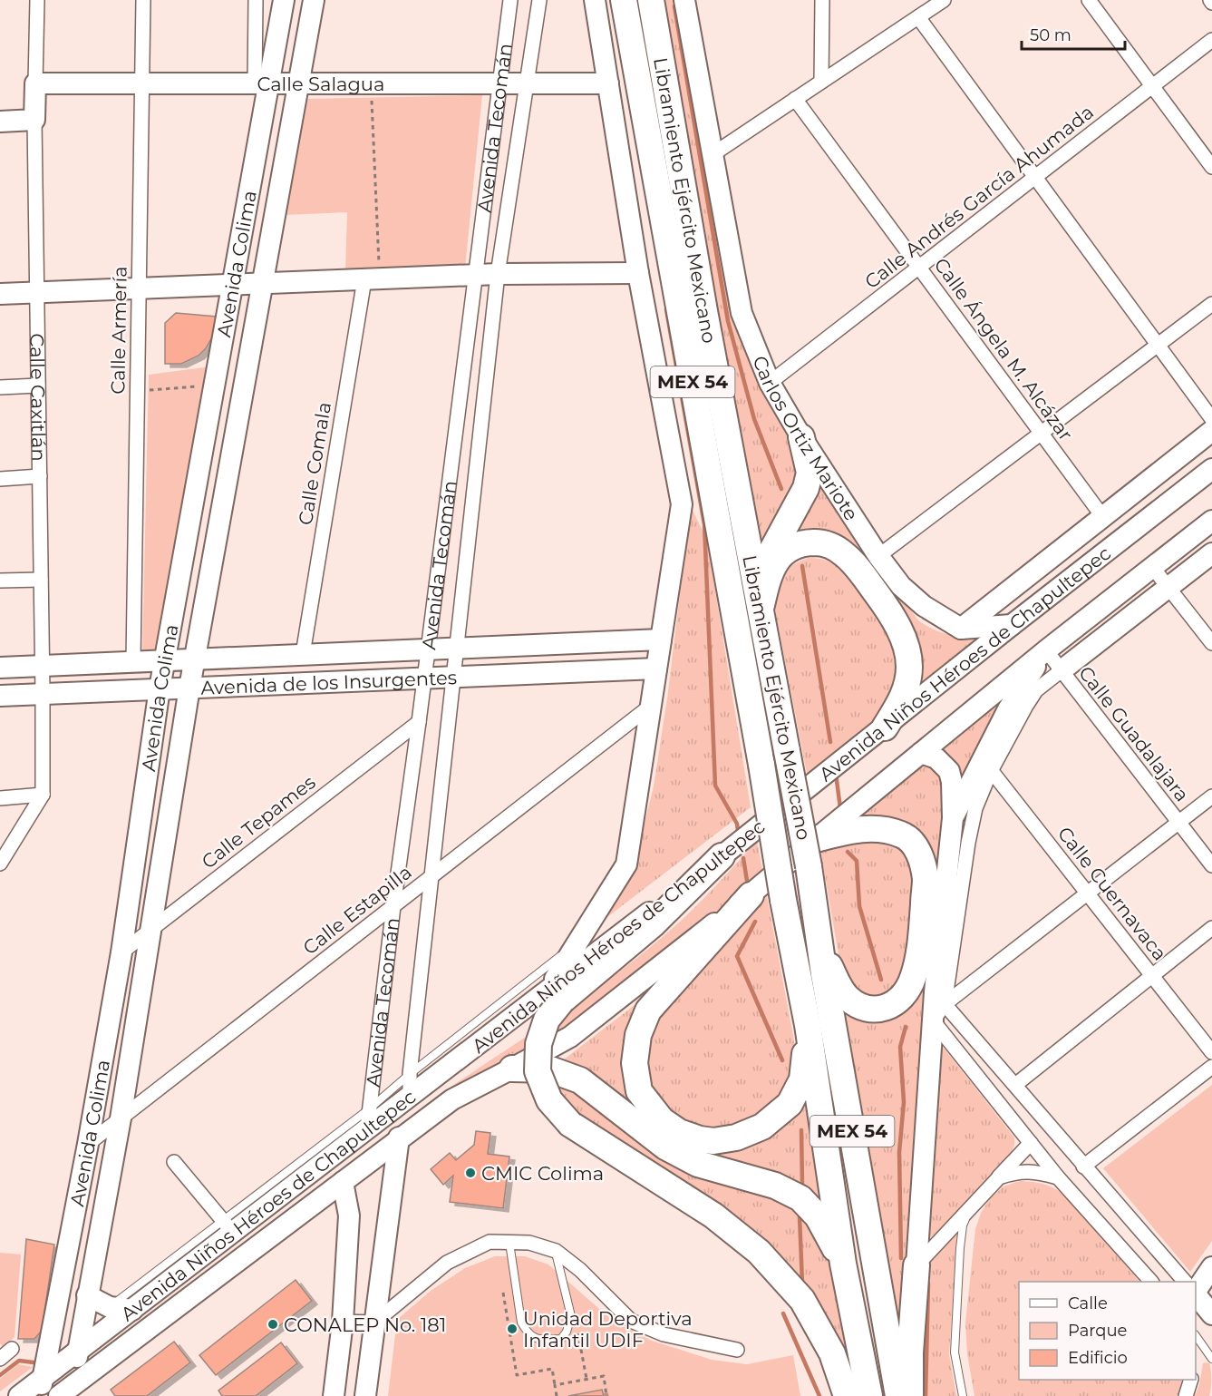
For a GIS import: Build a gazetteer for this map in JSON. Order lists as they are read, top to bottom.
{
  "streets": {
    "highway": ["Libramiento Ejército Mexicano", "MEX 54"],
    "street": [
      "Calle Salagua",
      "Avenida Tecomán",
      "Calle Andrés García Ahumada",
      "Avenida Colima",
      "Calle Armería",
      "Calle Ángela M. Alcázar",
      "Calle Caxitlán",
      "Carlos Ortiz Mariote",
      "Calle Comala",
      "Avenida Niños Héroes de Chapultepec",
      "Avenida de los Insurgentes",
      "Calle Guadalajara",
      "Calle Tepames",
      "Calle Cuernavaca",
      "Calle Estapilla"
    ]
  },
  "crossings": [
    ["Calle Salagua", "Avenida Tecomán"],
    ["Calle Salagua", "Avenida Colima"],
    ["Calle Salagua", "Calle Armería"],
    ["Calle Salagua", "Calle Caxitlán"],
    ["Avenida Tecomán", "Avenida Niños Héroes de Chapultepec"],
    ["Avenida Tecomán", "Avenida de los Insurgentes"],
    ["Avenida Tecomán", "Calle Tepames"],
    ["Avenida Tecomán", "Calle Estapilla"],
    ["Calle Andrés García Ahumada", "Calle Ángela M. Alcázar"],
    ["Calle Andrés García Ahumada", "Carlos Ortiz Mariote"],
    ["Libramiento Ejército Mexicano", "Carlos Ortiz Mariote"],
    ["Avenida Colima", "Avenida Niños Héroes de Chapultepec"],
    ["Avenida Colima", "Avenida de los Insurgentes"],
    ["Avenida Colima", "Calle Tepames"],
    ["Avenida Colima", "Calle Estapilla"],
    ["Calle Armería", "Avenida de los Insurgentes"],
    ["Calle Caxitlán", "Avenida de los Insurgentes"],
    ["Calle Comala", "Avenida de los Insurgentes"],
    ["Avenida Niños Héroes de Chapultepec", "Calle Guadalajara"]
  ],
  "places": ["CMIC Colima", "CONALEP No. 181", "Unidad Deportiva Infantil UDIF"],
  "legend": ["Calle", "Parque", "Edificio"],
  "scale_bar": "50 m"
}
